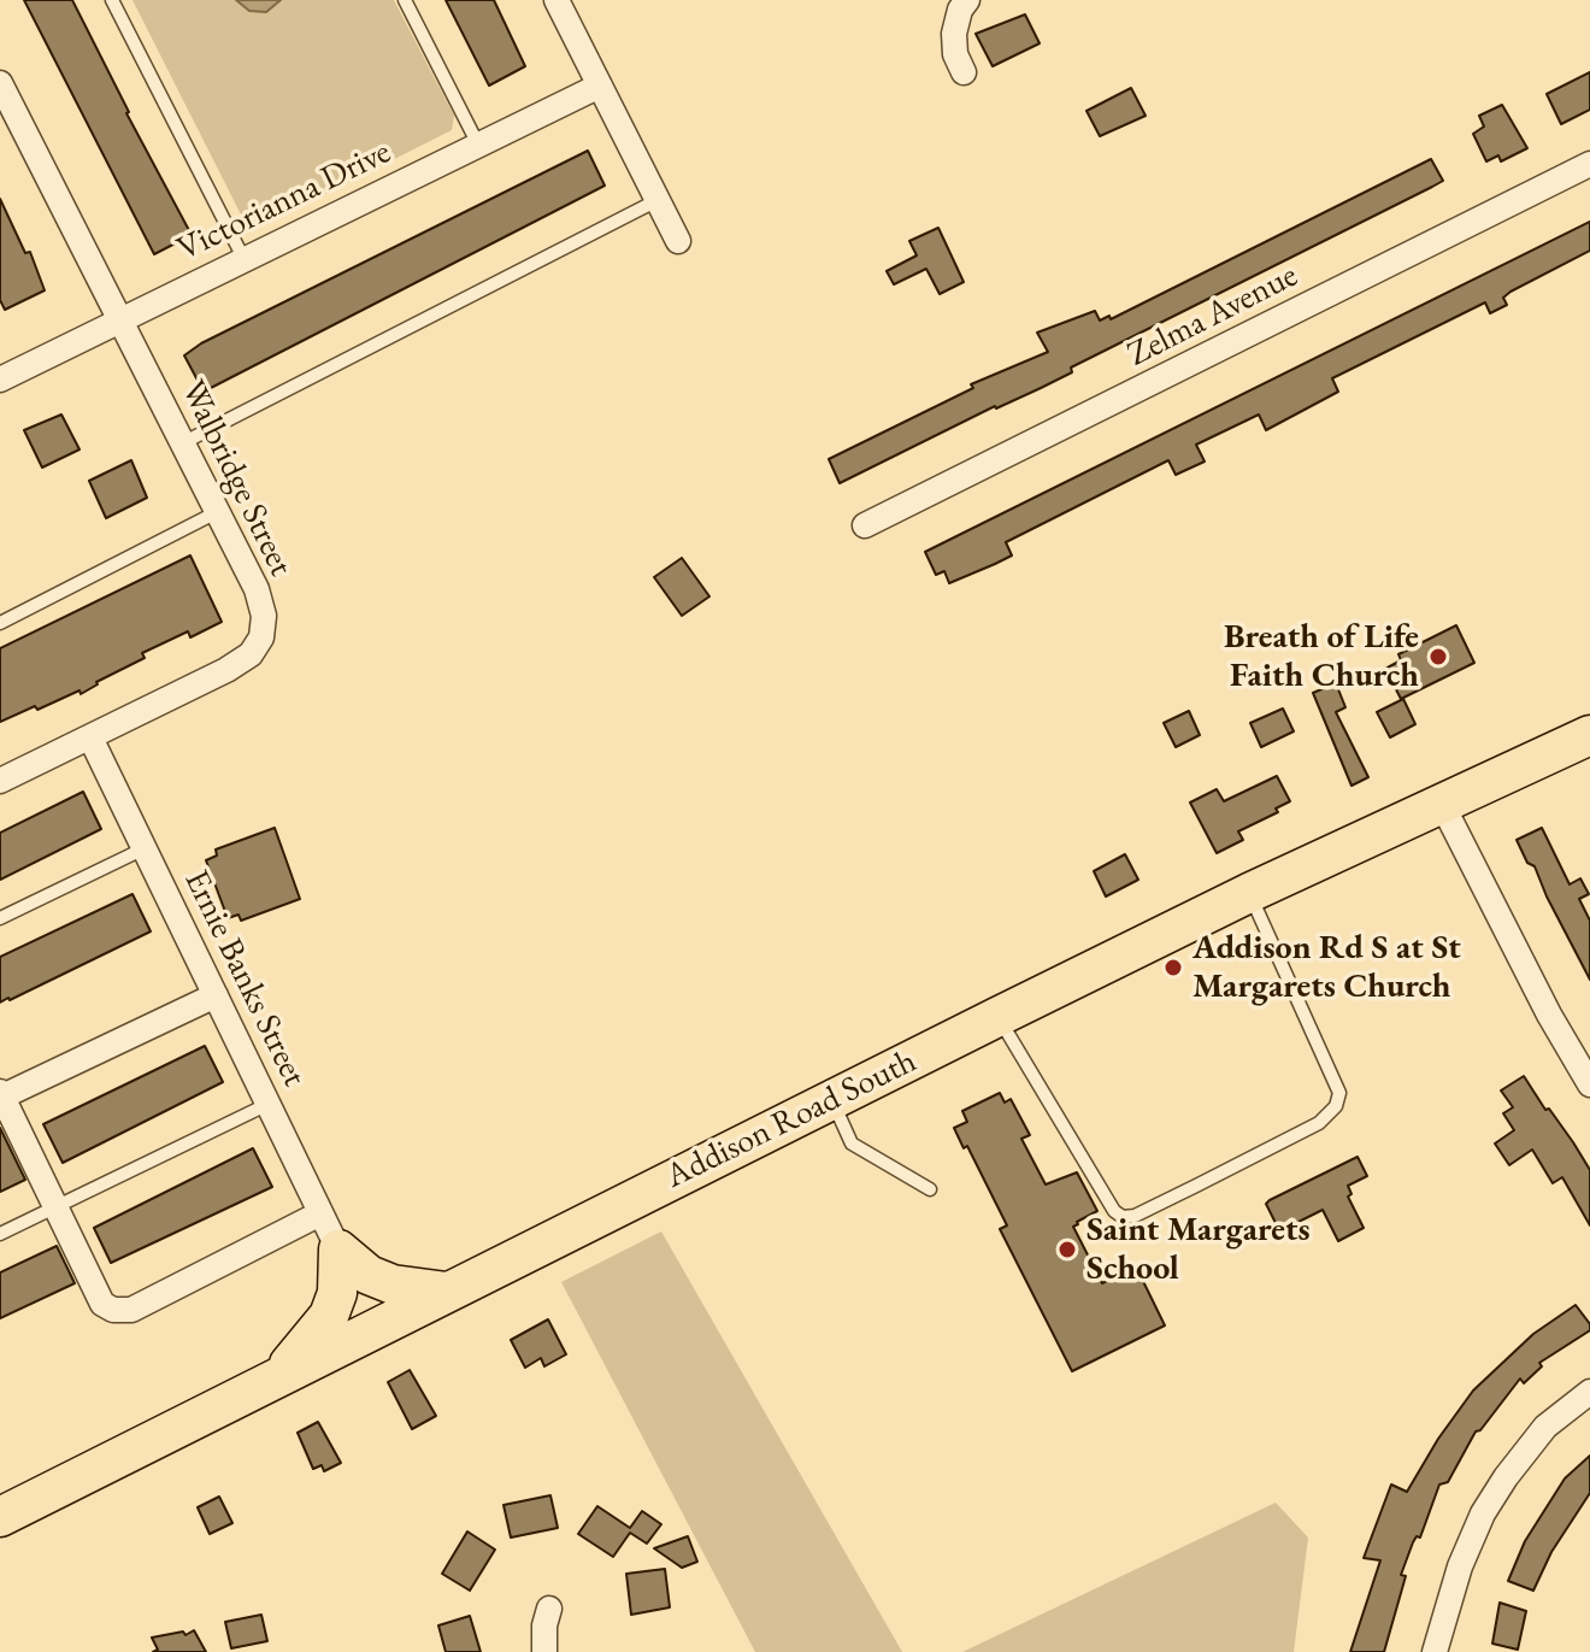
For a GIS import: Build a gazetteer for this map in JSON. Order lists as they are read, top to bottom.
{
  "streets": {
    "main road": ["Addison Road South"],
    "street": [
      "Victorianna Drive",
      "Zelma Avenue",
      "Walbridge Street",
      "Ernie Banks Street"
    ]
  },
  "crossings": [
    ["Victorianna Drive", "Walbridge Street"],
    ["Walbridge Street", "Ernie Banks Street"]
  ],
  "places": ["Breath of Life Faith Church", "Addison Rd S at St Margarets Church", "Saint Margarets School"]
}
